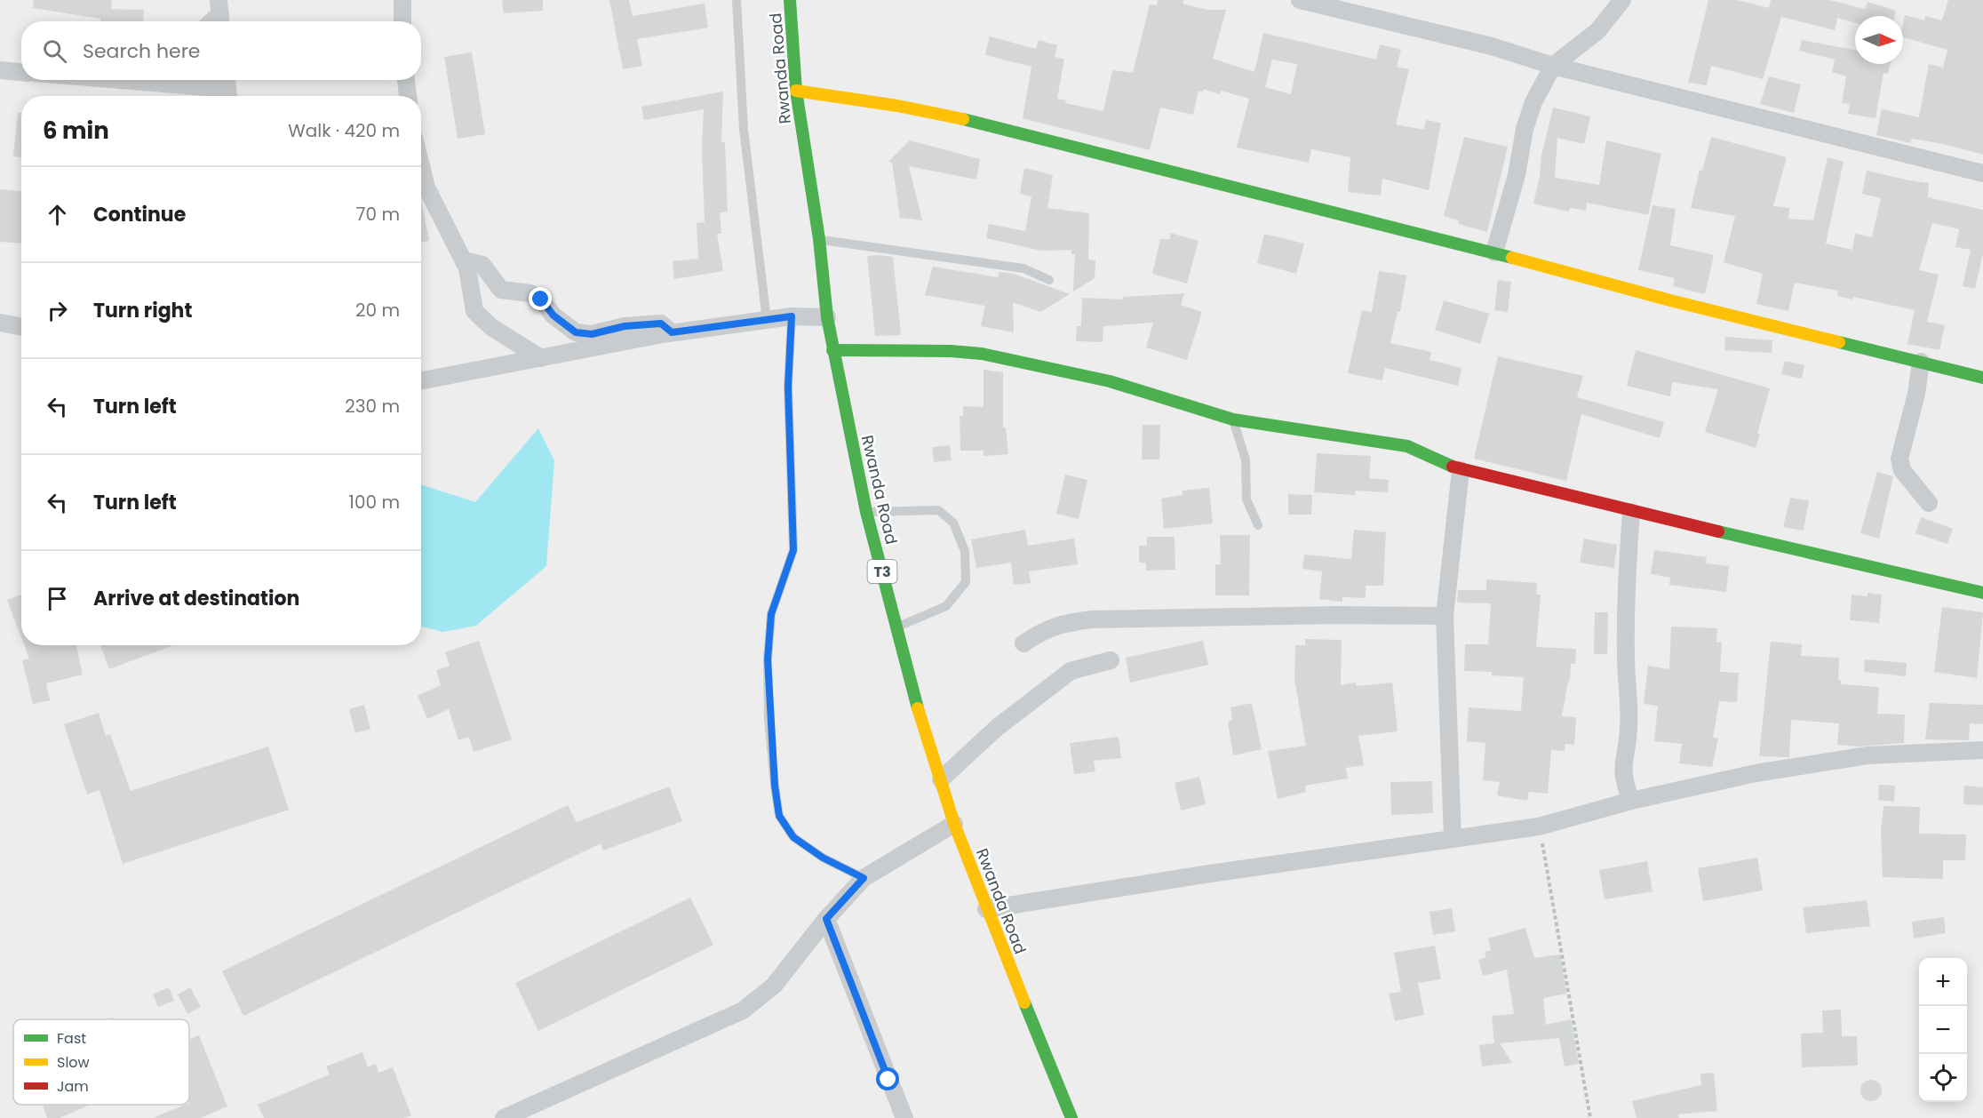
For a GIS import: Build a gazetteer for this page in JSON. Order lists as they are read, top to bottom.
{
  "streets": {
    "main road": ["Rwanda Road", "T3"]
  },
  "legend": ["Fast", "Slow", "Jam"],
  "north": "right",
  "page": {
    "search": "Search here",
    "heading": ["6 min", "Walk · 420 m"],
    "list": [
      ["Continue", "70 m"],
      ["Turn right", "20 m"],
      ["Turn left", "230 m"],
      ["Turn left", "100 m"],
      "Arrive at destination"
    ],
    "map_buttons": ["+", "−"]
  }
}
